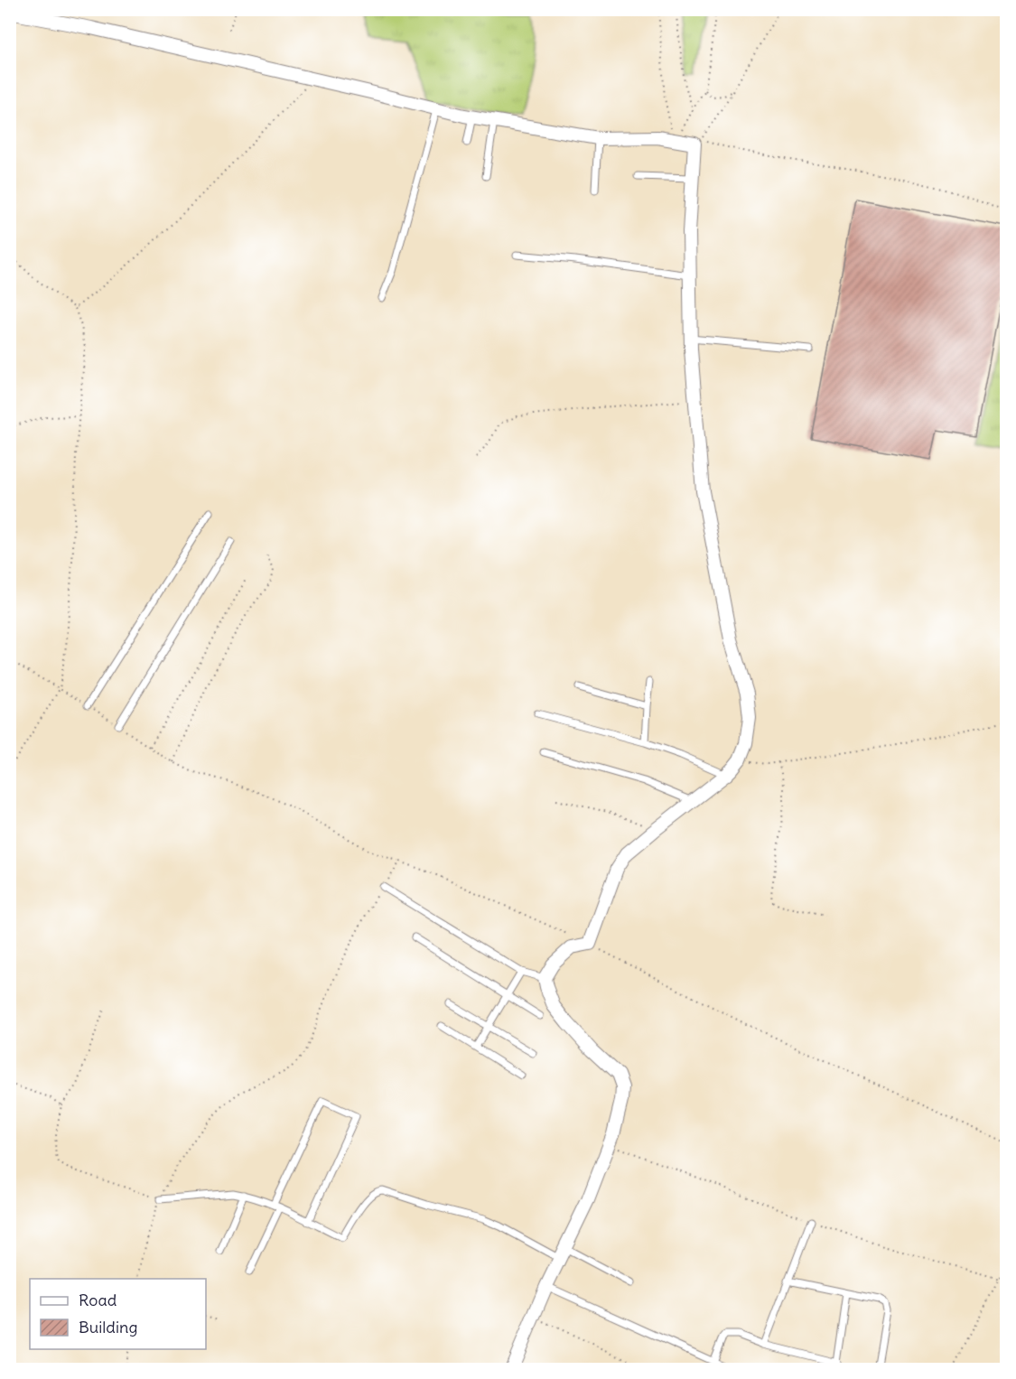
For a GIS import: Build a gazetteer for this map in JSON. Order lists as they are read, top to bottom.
{
  "legend": ["Road", "Building"]
}
